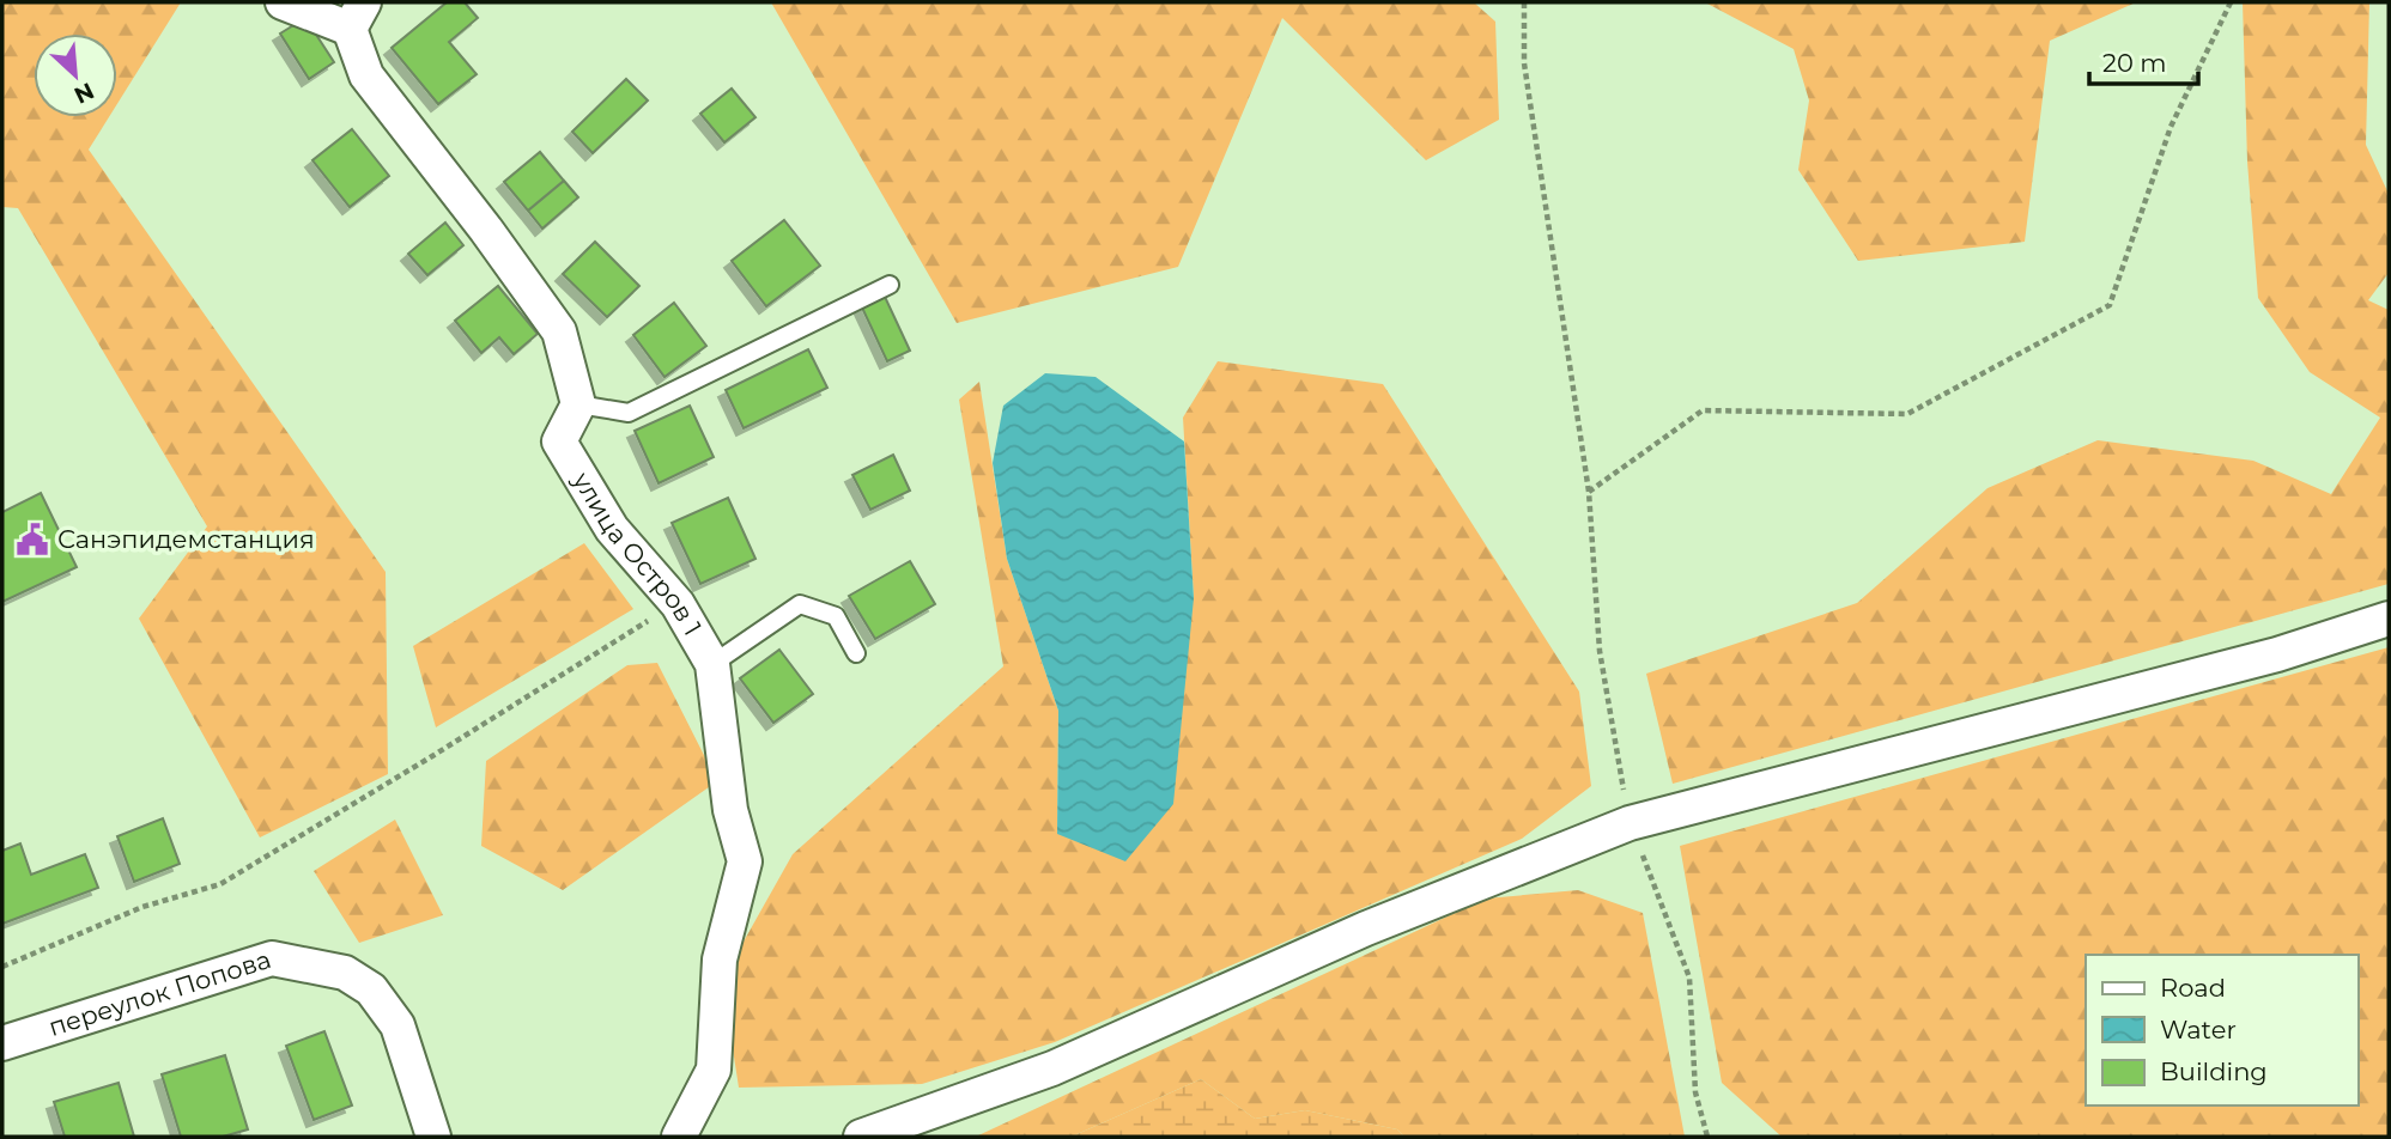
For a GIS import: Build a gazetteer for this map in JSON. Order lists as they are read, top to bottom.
{
  "streets": {
    "street": ["улица Остров 1", "переулок Попова"]
  },
  "places": {
    "public building": ["Санэпидемстанция"]
  },
  "legend": ["Road", "Water", "Building"],
  "scale_bar": "20 m",
  "north": "bottom right"
}
